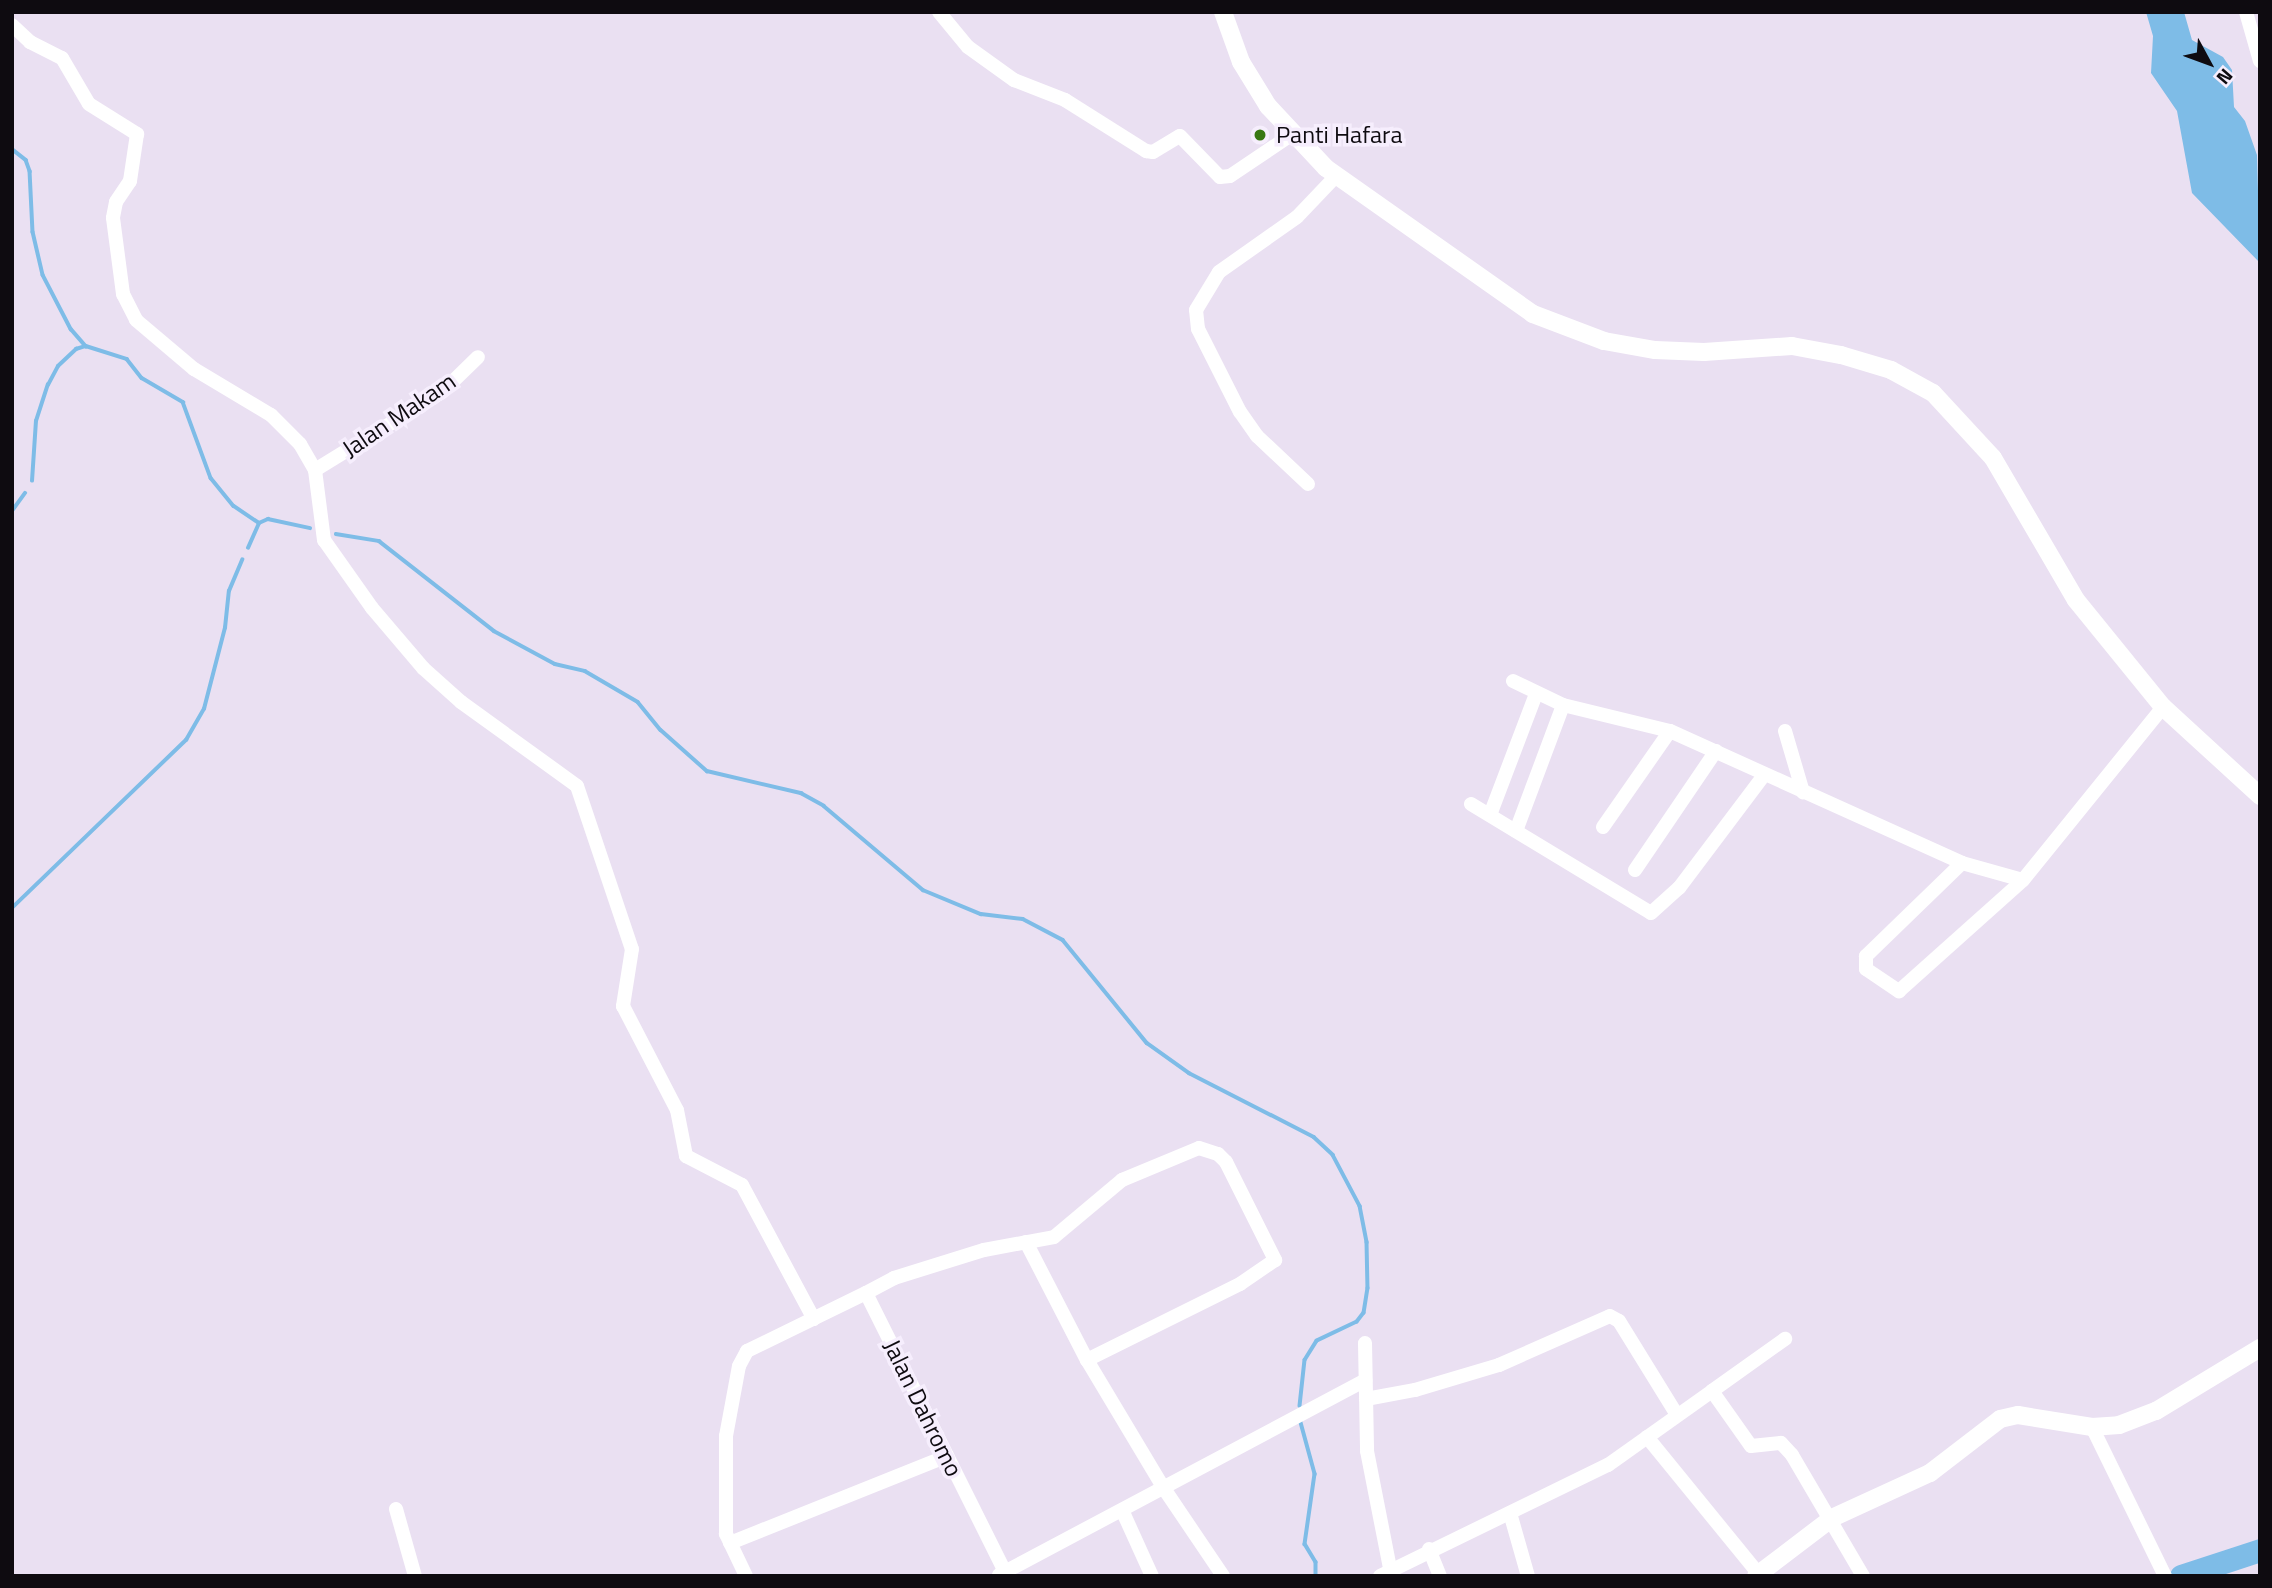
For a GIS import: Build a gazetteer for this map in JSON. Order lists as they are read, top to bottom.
{
  "streets": {
    "street": ["Jalan Makam", "Jalan Dahromo"]
  },
  "places": ["Panti Hafara"],
  "north": "bottom right"
}
